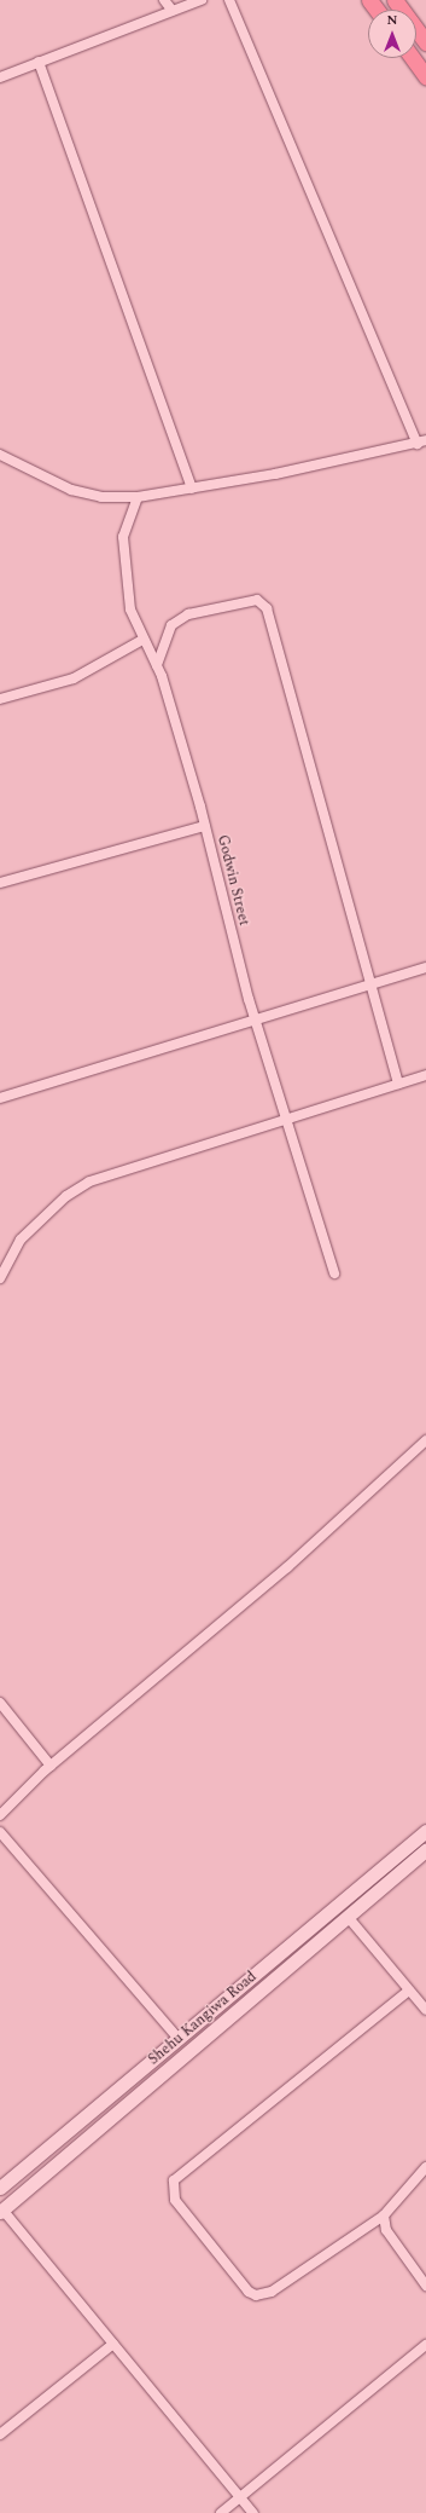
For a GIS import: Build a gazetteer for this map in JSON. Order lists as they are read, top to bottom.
{
  "streets": {
    "main road": ["Shehu Kangiwa Road"],
    "street": ["Godwin Street"]
  },
  "north": "top"
}
